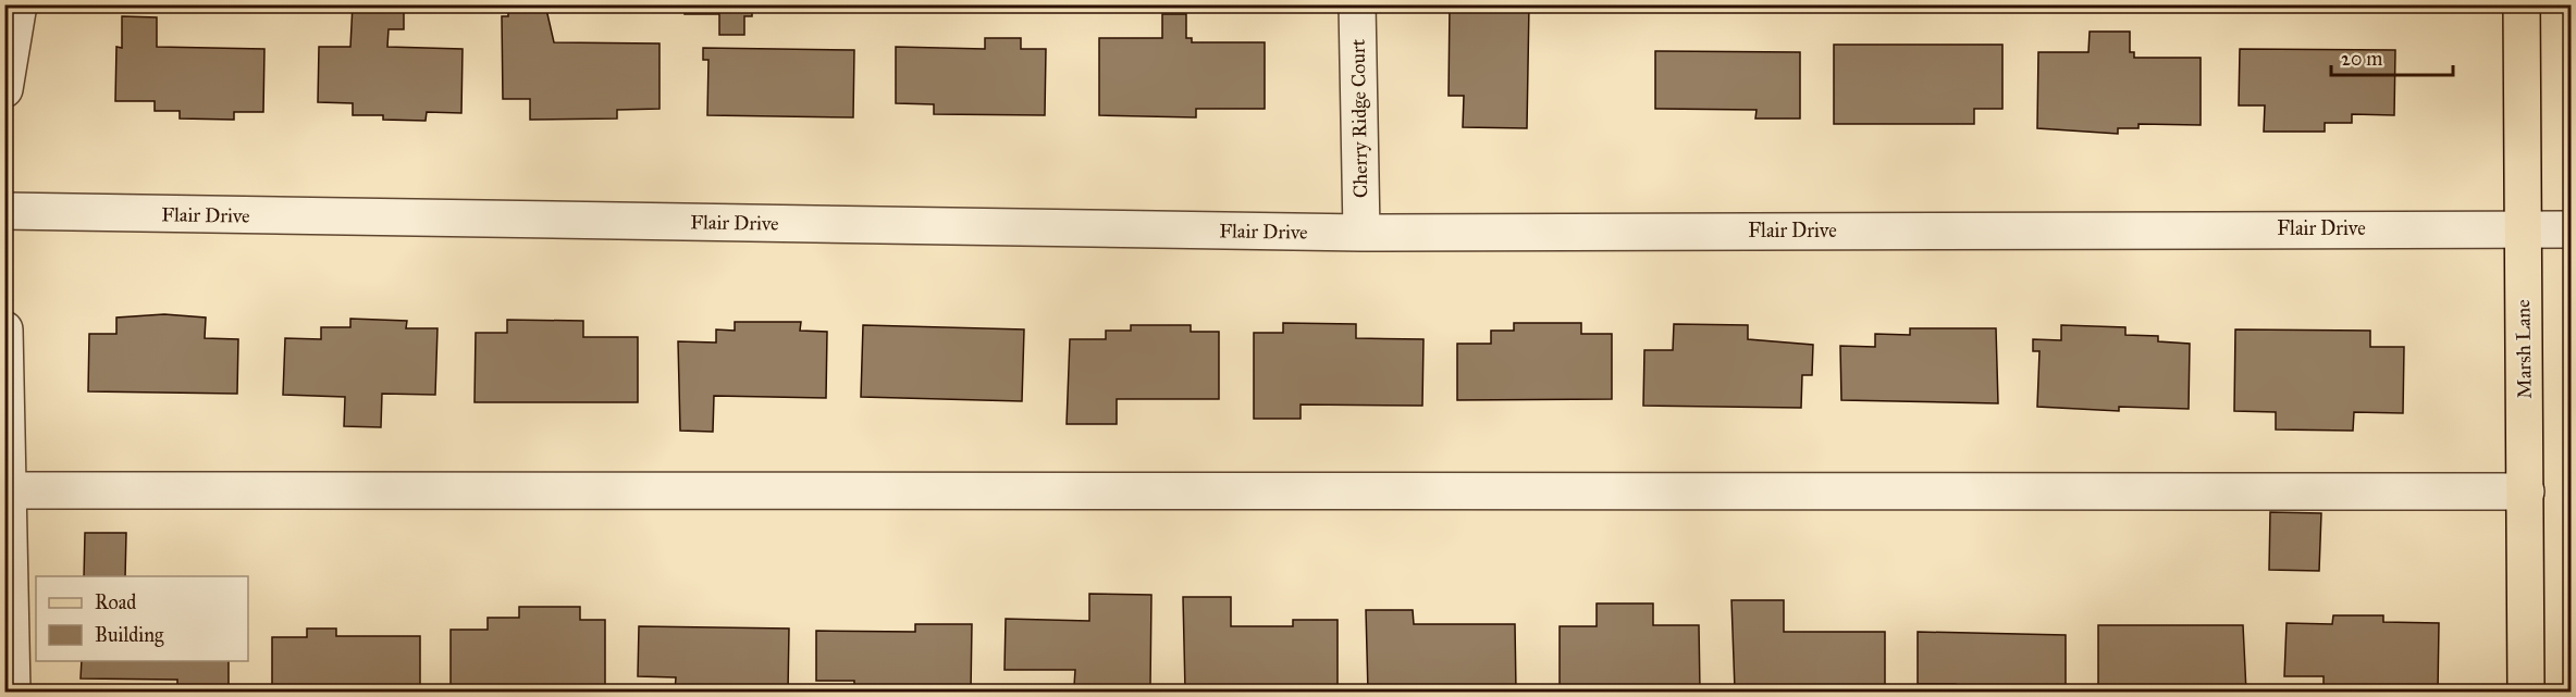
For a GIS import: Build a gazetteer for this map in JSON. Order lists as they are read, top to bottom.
{
  "streets": {
    "main road": ["Marsh Lane"],
    "street": ["Cherry Ridge Court", "Flair Drive"]
  },
  "crossings": [
    ["Cherry Ridge Court", "Flair Drive"],
    ["Flair Drive", "Marsh Lane"]
  ],
  "legend": ["Road", "Building"],
  "scale_bar": "20 m"
}
